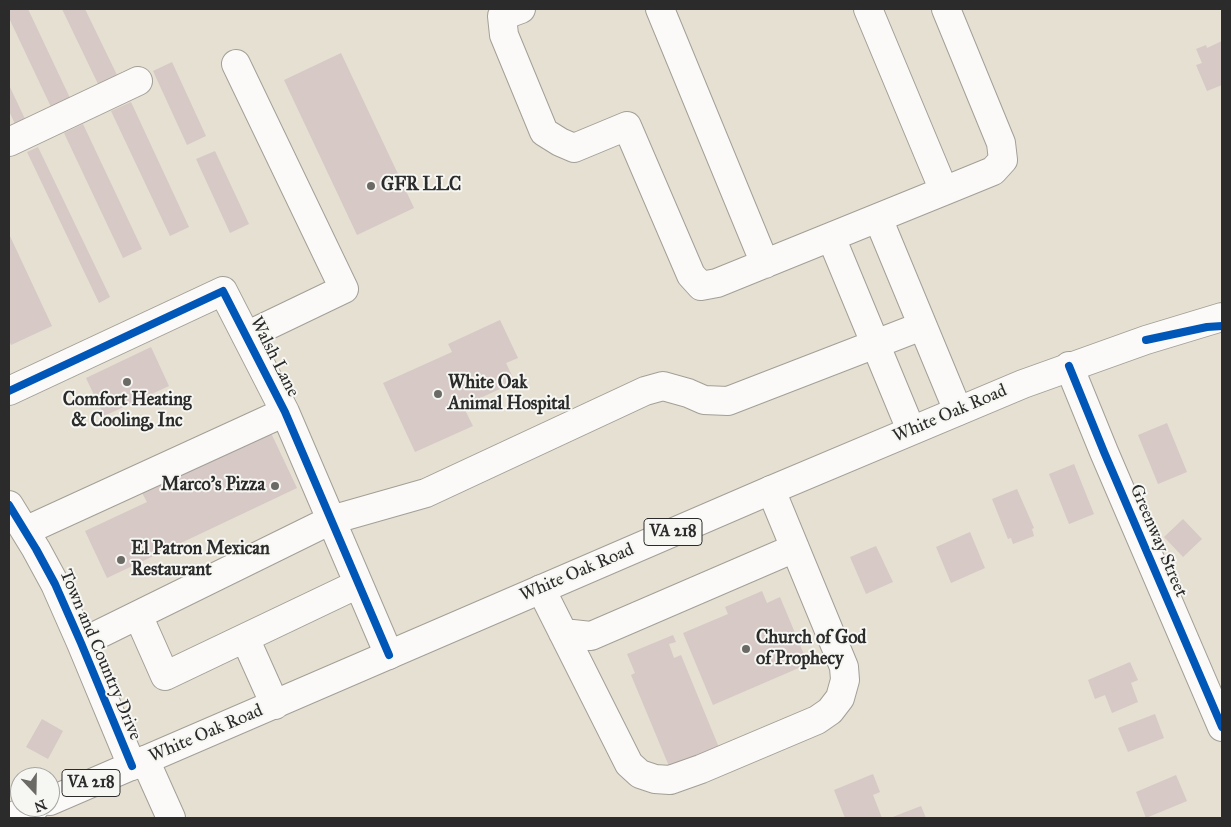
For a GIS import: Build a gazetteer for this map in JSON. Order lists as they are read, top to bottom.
{
  "streets": {
    "street": [
      "Walsh Lane",
      "White Oak Road",
      "VA 218",
      "Greenway Street",
      "Town and Country Drive"
    ]
  },
  "crossings": [
    ["Walsh Lane", "White Oak Road"],
    ["White Oak Road", "Greenway Street"],
    ["White Oak Road", "Town and Country Drive"]
  ],
  "places": [
    "GFR LLC",
    "Comfort Heating & Cooling, Inc",
    "White Oak Animal Hospital",
    "Marco's Pizza",
    "El Patron Mexican Restaurant",
    "Church of God of Prophecy"
  ],
  "north": "bottom"
}
